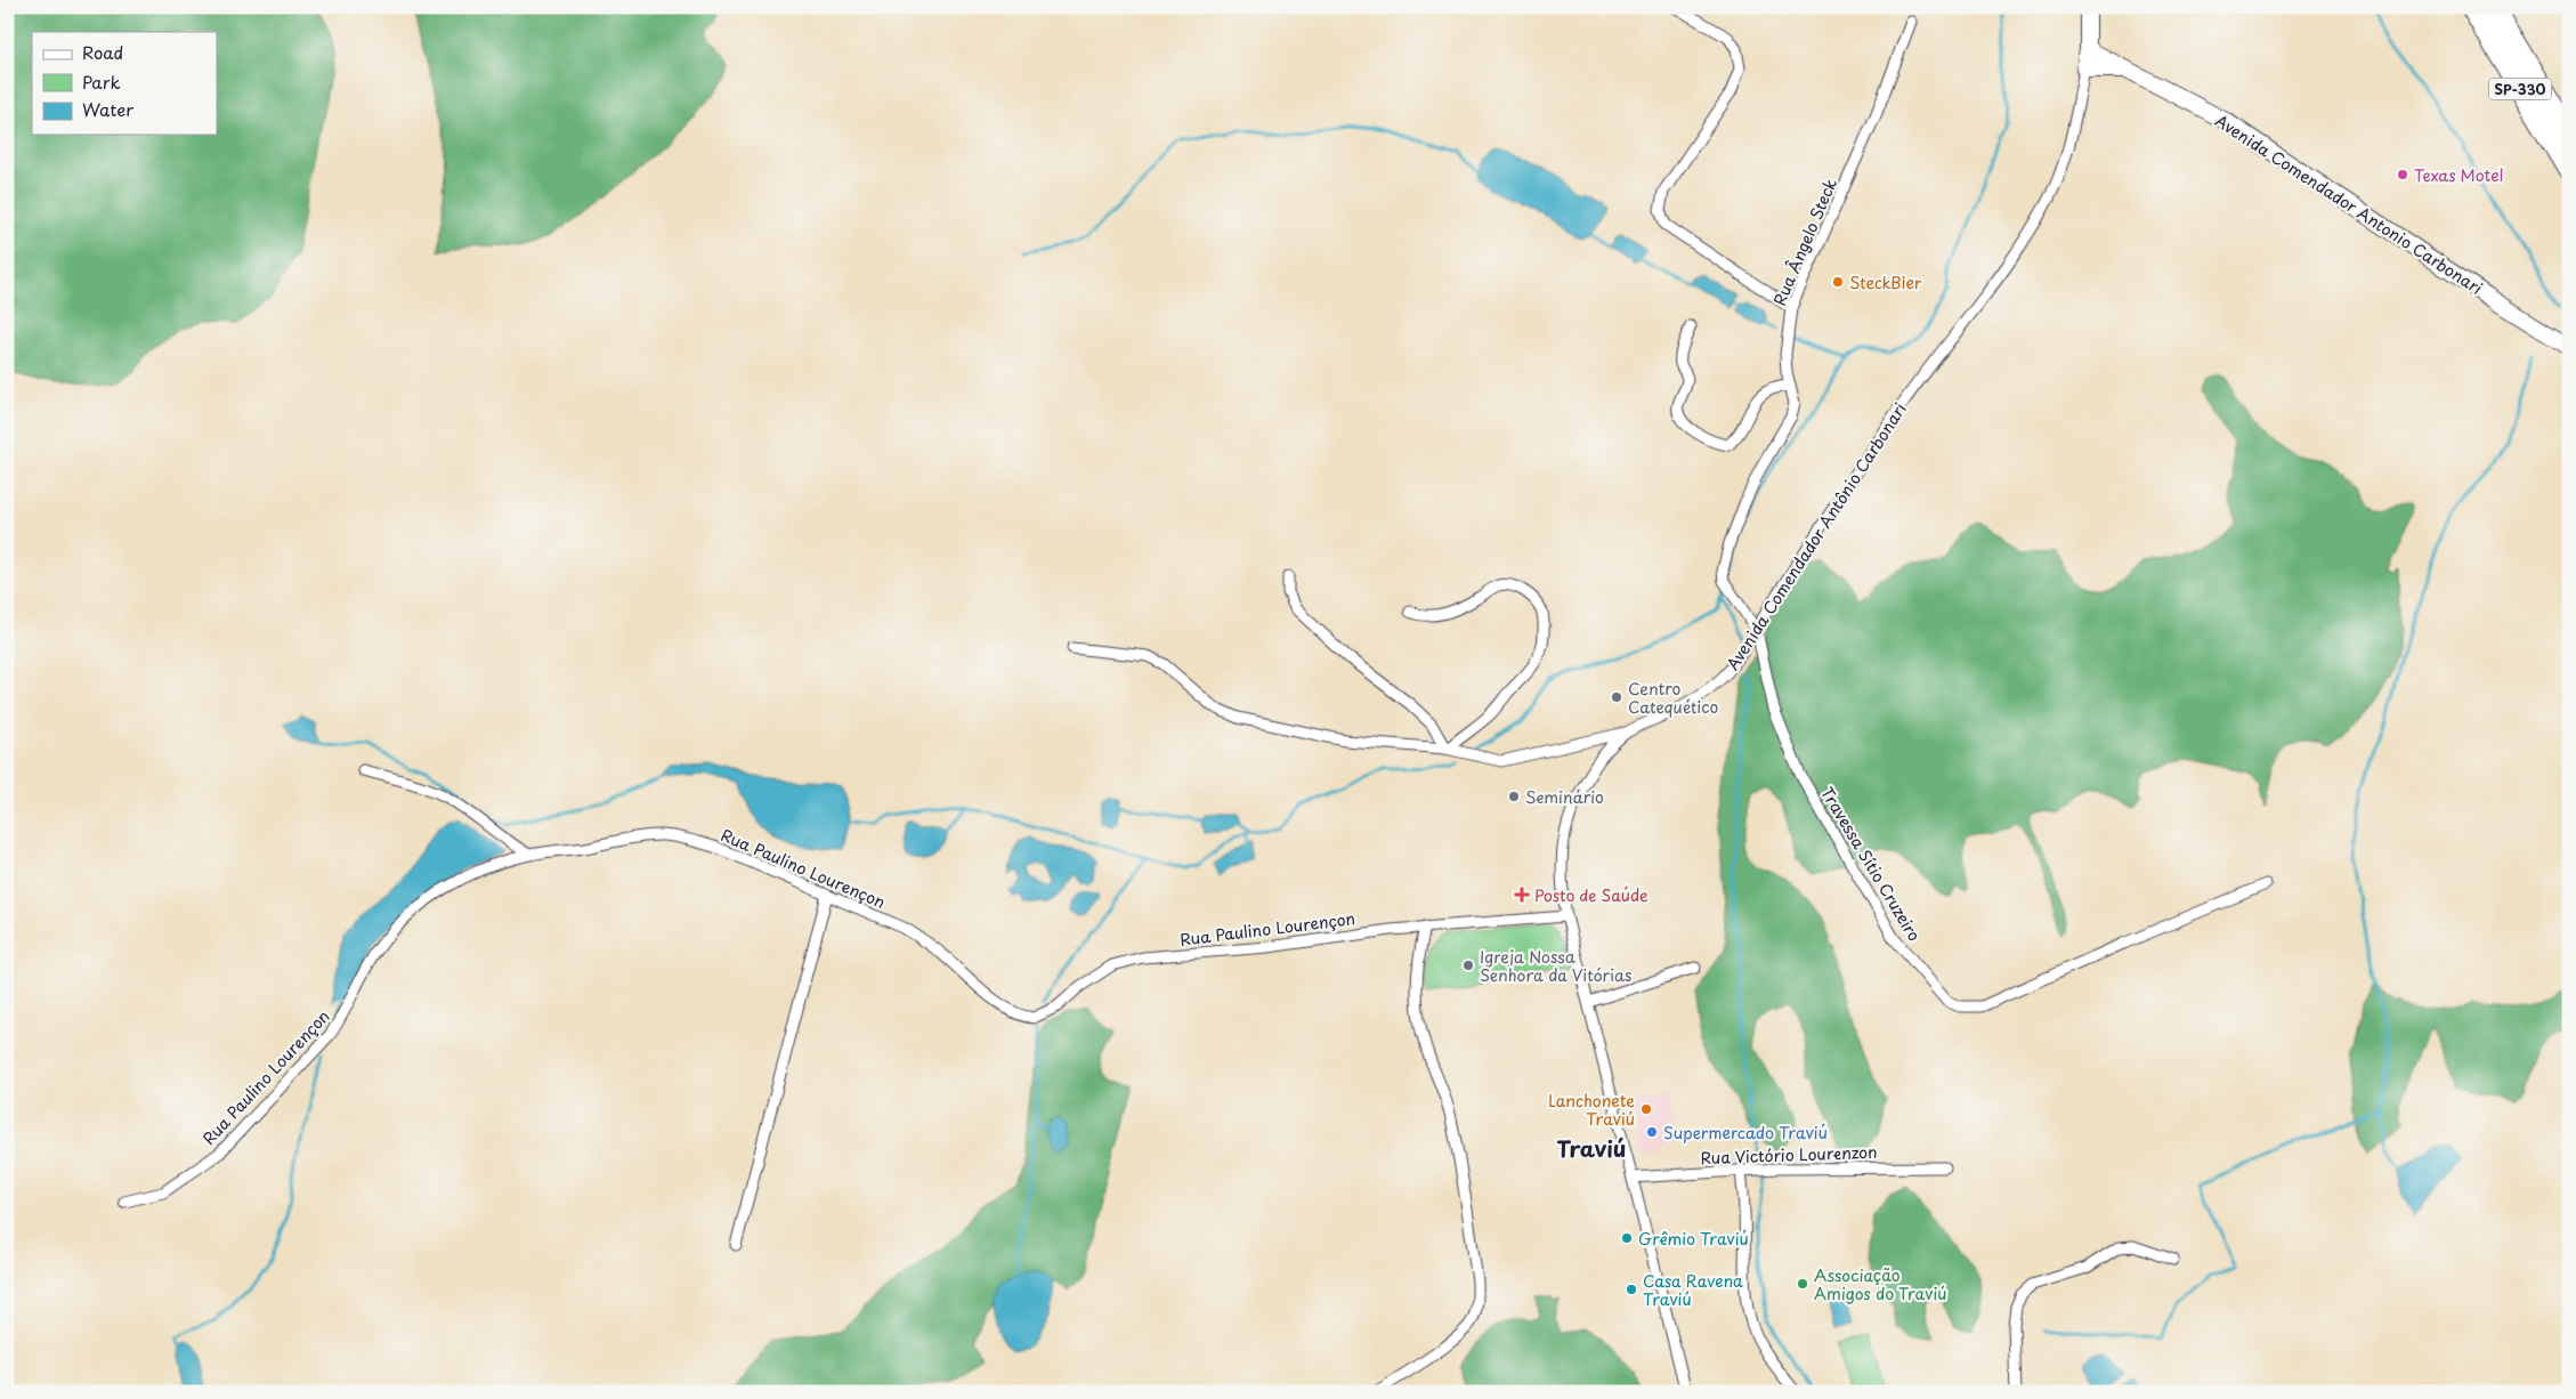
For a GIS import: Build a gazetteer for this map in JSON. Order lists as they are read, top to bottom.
{
  "streets": {
    "highway": ["SP-330"],
    "main road": ["Avenida Comendador Antonio Carbonari", "Avenida Comendador Antônio Carbonari"],
    "street": [
      "Rua Ângelo Steck",
      "Travessa Sítio Cruzeiro",
      "Rua Paulino Lourençon",
      "Rua Victório Lourenzon"
    ]
  },
  "crossings": [
    ["Avenida Comendador Antonio Carbonari", "Avenida Comendador Antônio Carbonari"],
    ["Rua Ângelo Steck", "Avenida Comendador Antônio Carbonari"],
    ["Rua Ângelo Steck", "Travessa Sítio Cruzeiro"],
    ["Avenida Comendador Antônio Carbonari", "Travessa Sítio Cruzeiro"],
    ["Avenida Comendador Antônio Carbonari", "Rua Paulino Lourençon"],
    ["Avenida Comendador Antônio Carbonari", "Rua Victório Lourenzon"]
  ],
  "districts": ["Traviú"],
  "places": {
    "other": [
      "Texas Motel",
      "SteckBier",
      "Centro Catequético",
      "Seminário",
      "Igreja Nossa Senhora da Vitórias",
      "Lanchonete Traviú",
      "Supermercado Traviú",
      "Grêmio Traviú",
      "Associação Amigos do Traviú",
      "Casa Ravena Traviú"
    ],
    "health": ["Posto de Saúde"]
  },
  "legend": ["Road", "Park", "Water"]
}
